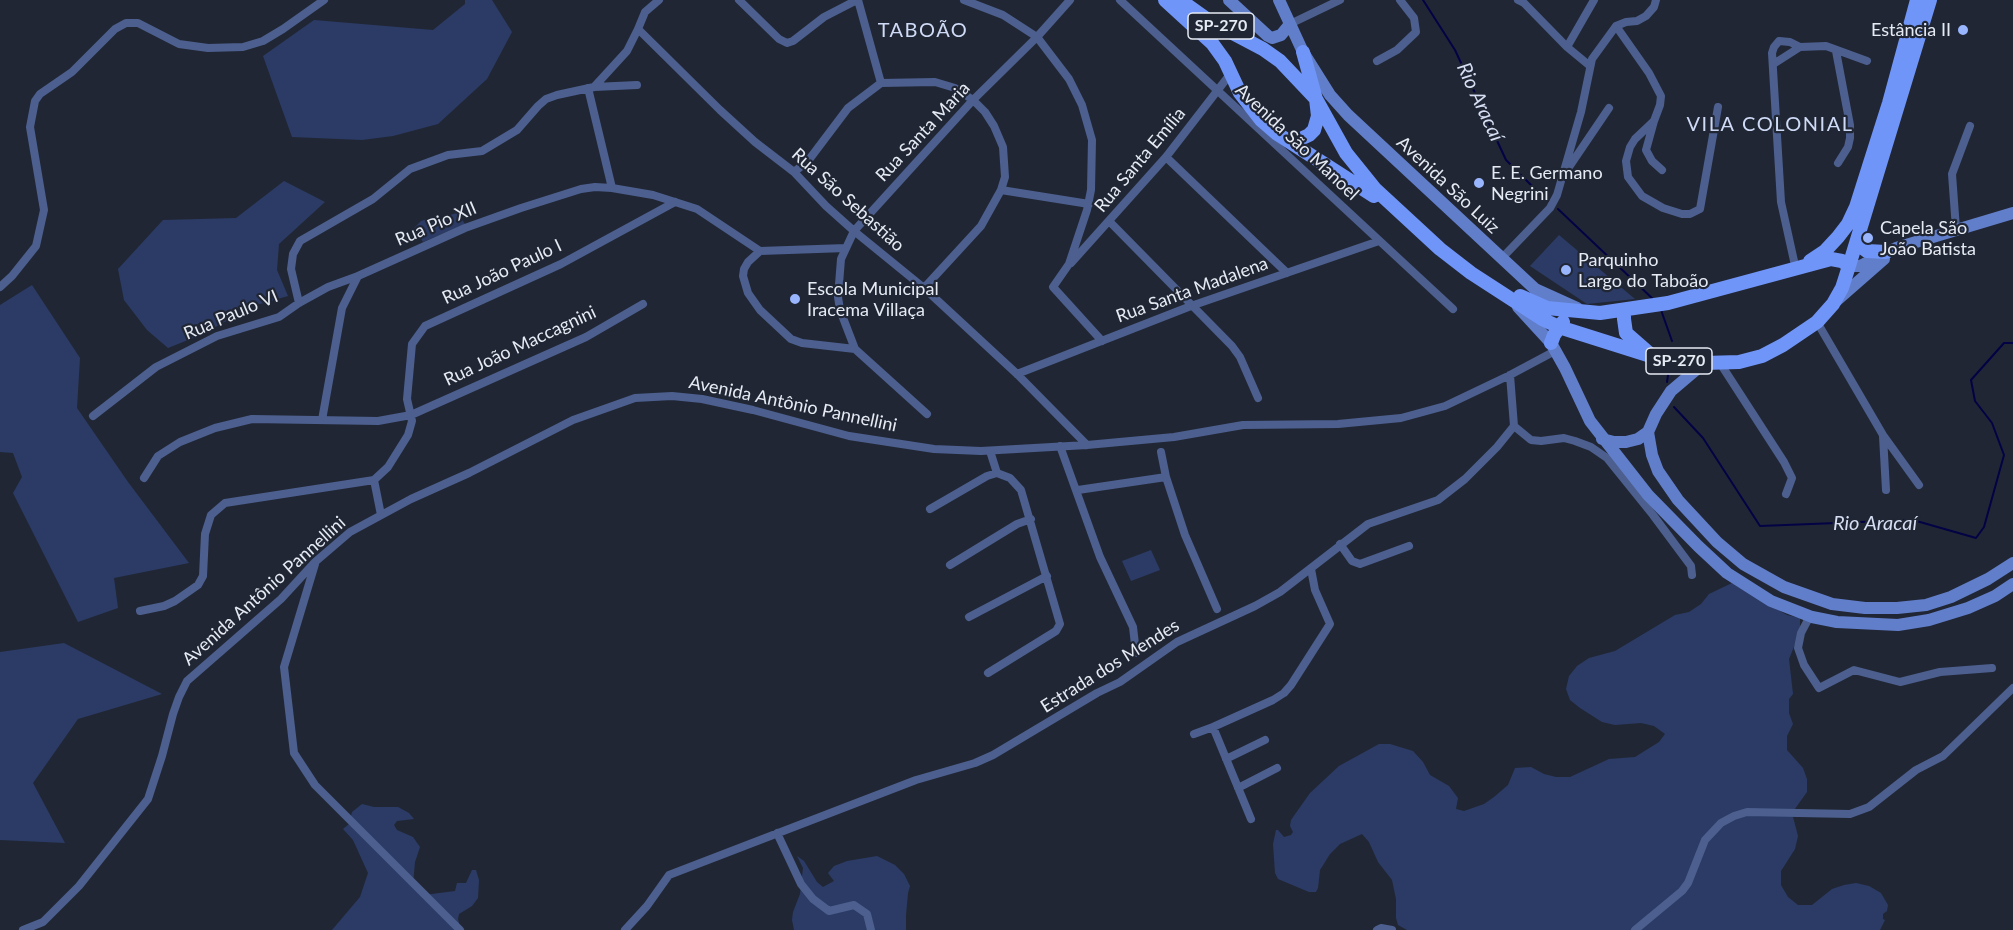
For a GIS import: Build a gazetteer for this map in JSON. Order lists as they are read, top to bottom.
{
  "streets": {
    "main road": ["SP-270", "Avenida São Luiz"],
    "street": [
      "Rua Santa Maria",
      "Avenida São Manoel",
      "Rua Santa Emília",
      "Rua São Sebastião",
      "Rua Pio XII",
      "Rua João Paulo I",
      "Rua Santa Madalena",
      "Rua Paulo VI",
      "Rua João Maccagnini",
      "Avenida Antônio Pannellini",
      "Estrada dos Mendes"
    ]
  },
  "crossings": [
    ["SP-270", "Rua Santa Emília"],
    ["Rua Santa Maria", "Rua São Sebastião"],
    ["Avenida São Manoel", "Rua Santa Emília"],
    ["Avenida São Manoel", "Rua Santa Madalena"],
    ["Rua São Sebastião", "Rua Santa Madalena"],
    ["Rua São Sebastião", "Avenida Antônio Pannellini"],
    ["Rua Pio XII", "Rua João Paulo I"],
    ["Rua Pio XII", "Rua Paulo VI"],
    ["Rua João Paulo I", "Rua João Maccagnini"]
  ],
  "districts": ["TABOÃO", "VILA COLONIAL"],
  "water": ["Rio Aracaí"],
  "places": [
    "Estância II",
    "E. E. Germano Negrini",
    "Capela São João Batista",
    "Parquinho Largo do Taboão",
    "Escola Municipal Iracema Villaça"
  ]
}
